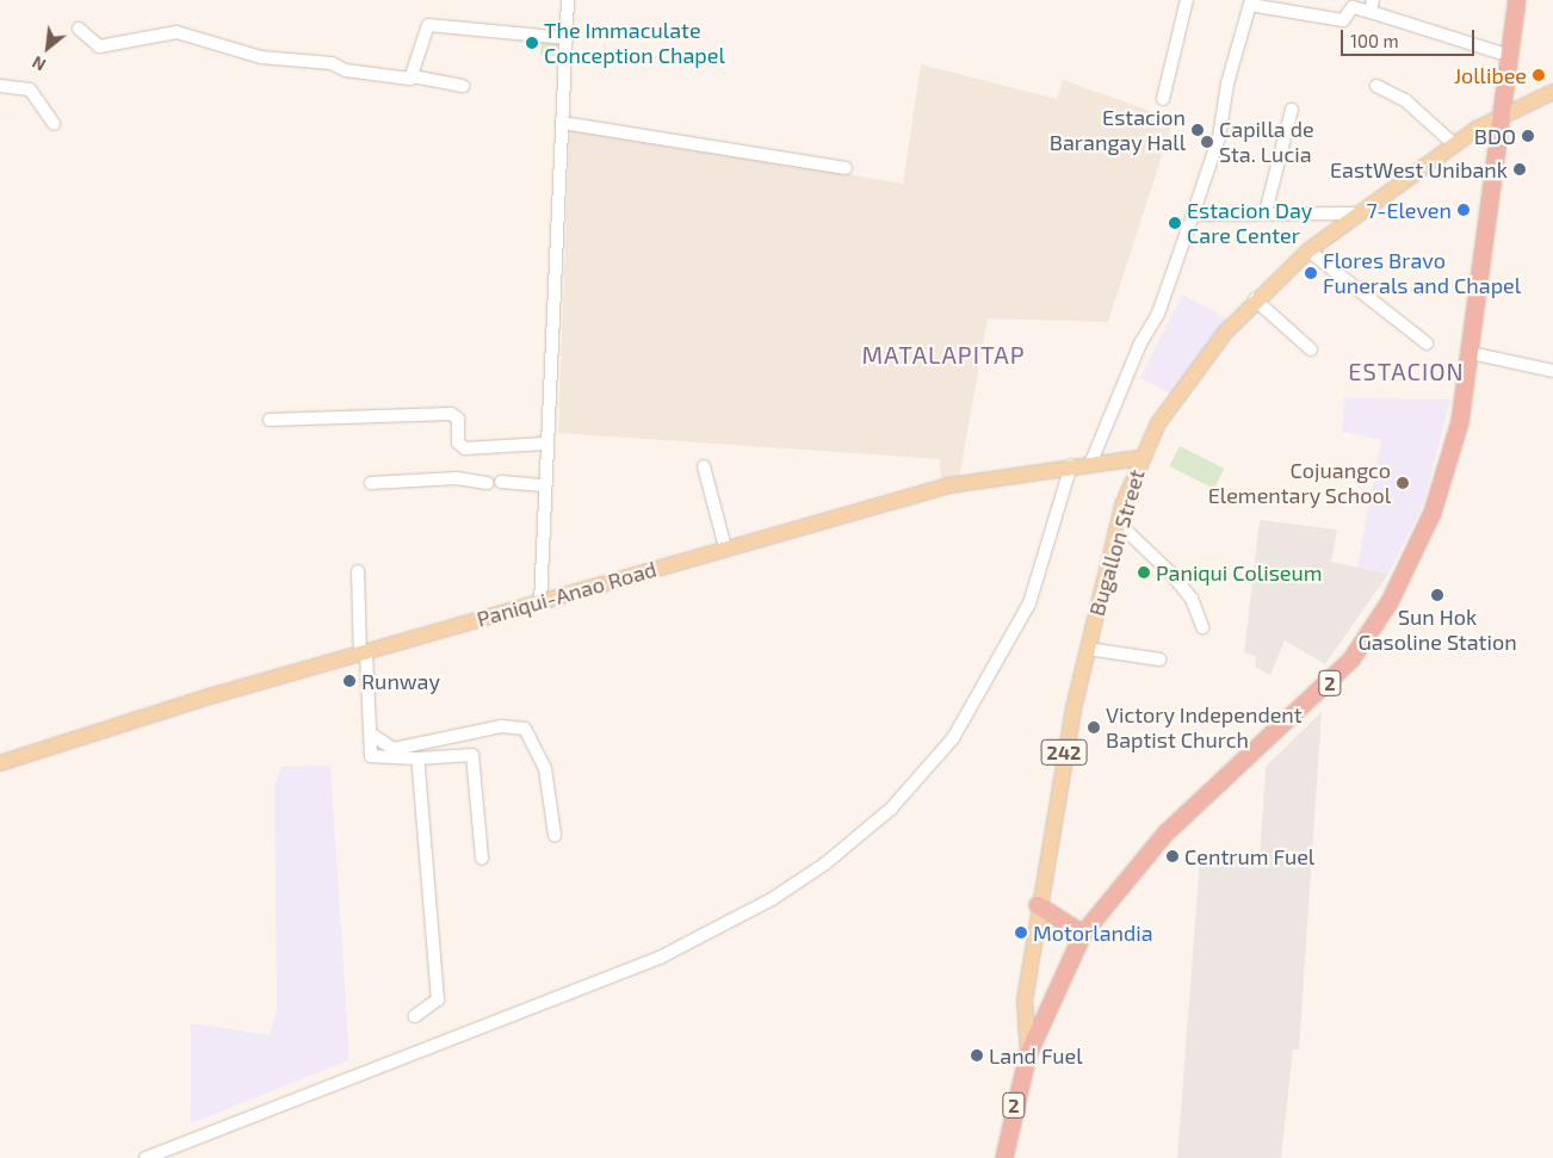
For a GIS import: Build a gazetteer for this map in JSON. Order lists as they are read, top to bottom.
{
  "streets": {
    "highway": ["2"],
    "main road": ["Bugallon Street", "Paniqui-Anao Road", "242"]
  },
  "crossings": [
    ["Bugallon Street", "Paniqui-Anao Road"],
    ["Bugallon Street", "2"],
    ["Bugallon Street", "242"],
    ["2", "242"]
  ],
  "districts": ["MATALAPITAP", "ESTACION"],
  "places": [
    "The Immaculate Conception Chapel",
    "Jollibee",
    "Estacion Barangay Hall",
    "BDO",
    "Capilla de Sta. Lucia",
    "EastWest Unibank",
    "7-Eleven",
    "Estacion Day Care Center",
    "Flores Bravo Funerals and Chapel",
    "Cojuangco Elementary School",
    "Paniqui Coliseum",
    "Sun Hok Gasoline Station",
    "Runway",
    "Victory Independent Baptist Church",
    "Centrum Fuel",
    "Motorlandia",
    "Land Fuel"
  ],
  "scale_bar": "100 m",
  "north": "bottom left"
}
